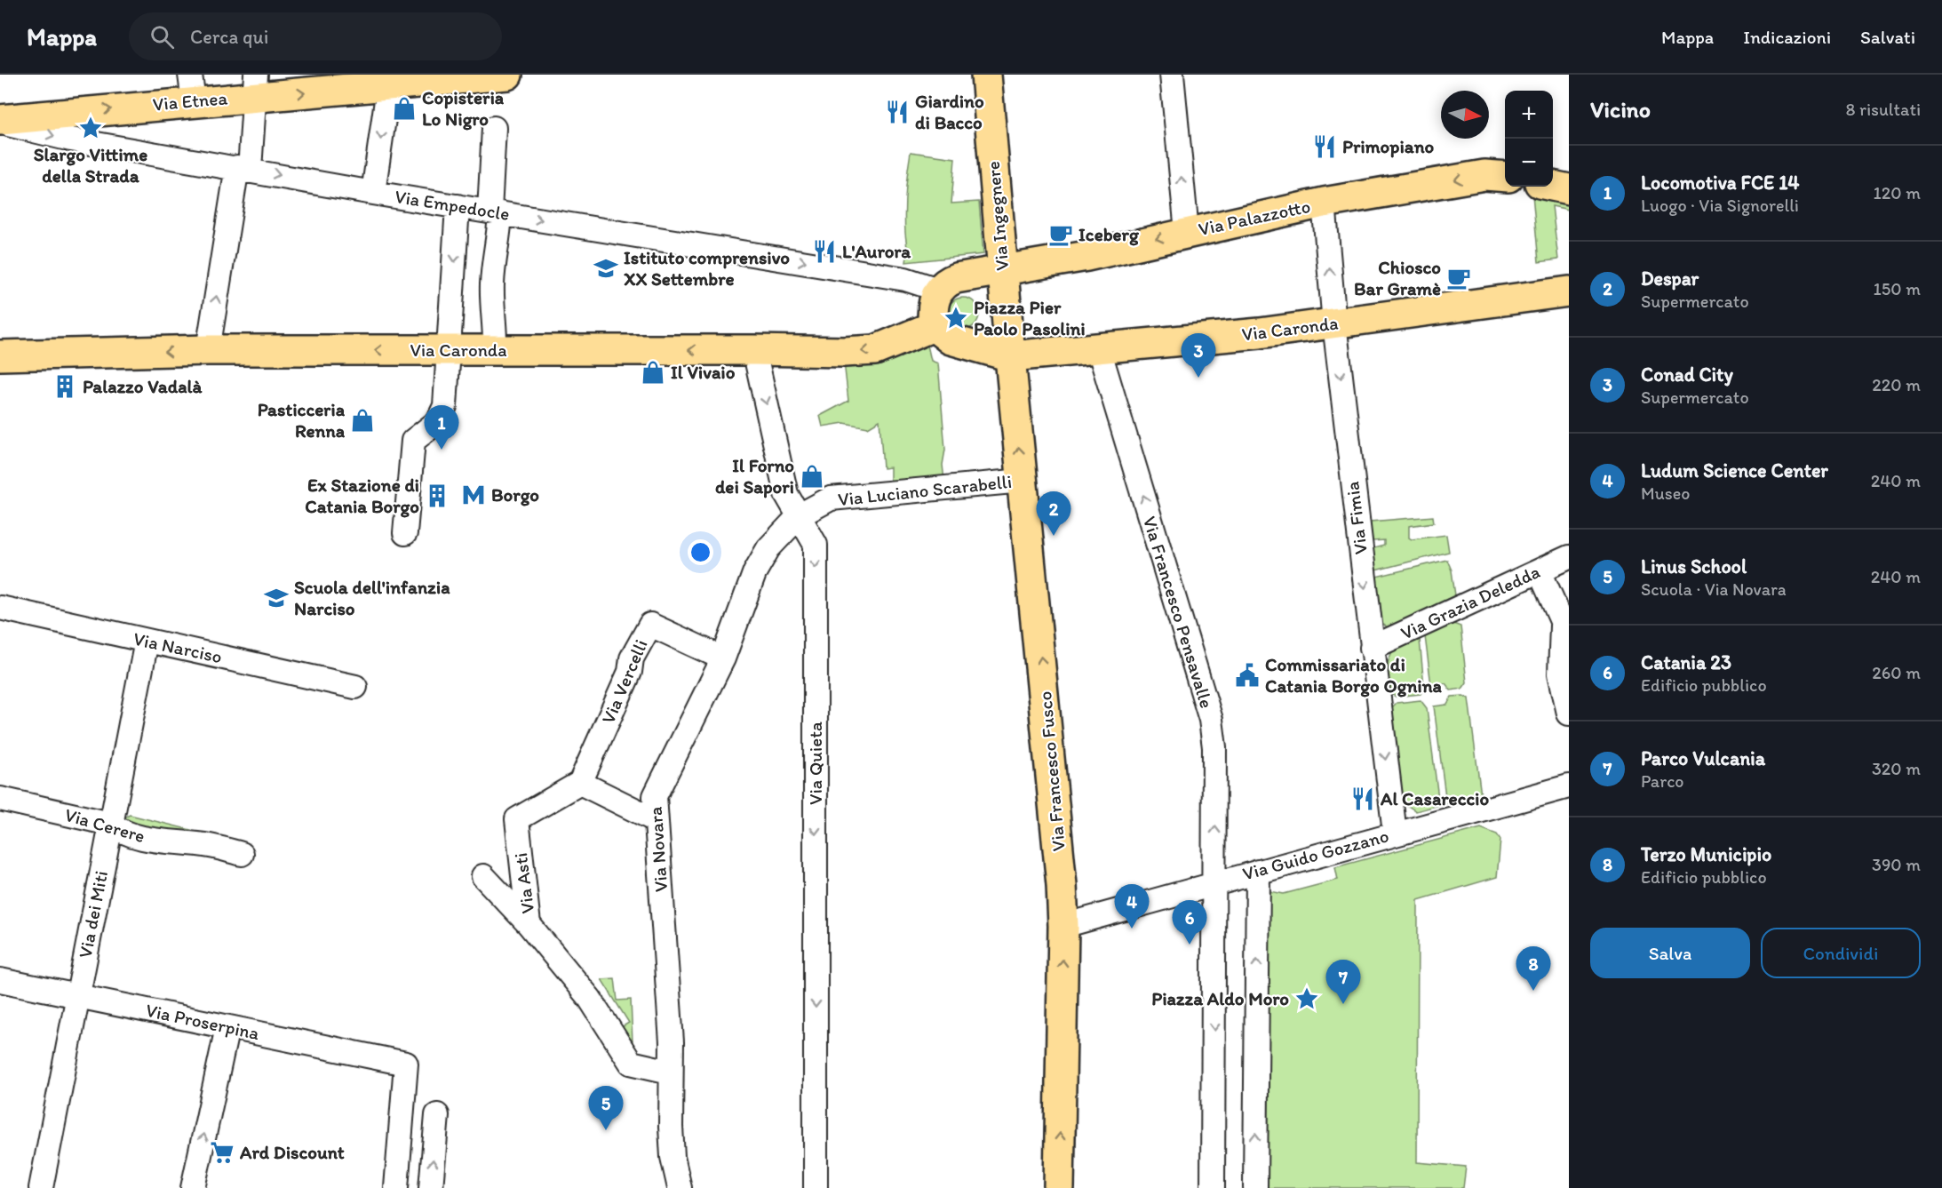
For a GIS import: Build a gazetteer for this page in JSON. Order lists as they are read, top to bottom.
{
  "streets": {
    "main road": [
      "Via Etnea",
      "Via Ingegnere",
      "Via Palazzotto",
      "Via Caronda",
      "Via Francesco Fusco"
    ],
    "street": [
      "Via Empedocle",
      "Via Luciano Scarabelli",
      "Via Fimia",
      "Via Grazia Deledda",
      "Via Francesco Pensavalle",
      "Via Narciso",
      "Via Vercelli",
      "Via Quieta",
      "Via Cerere",
      "Via Novara",
      "Via Guido Gozzano",
      "Via Asti",
      "Via dei Miti",
      "Via Proserpina"
    ]
  },
  "crossings": [
    ["Via Etnea", "Via Empedocle"],
    ["Via Empedocle", "Via Palazzotto"],
    ["Via Ingegnere", "Via Palazzotto"],
    ["Via Ingegnere", "Via Caronda"],
    ["Via Ingegnere", "Via Francesco Fusco"],
    ["Via Palazzotto", "Via Fimia"],
    ["Via Caronda", "Via Fimia"],
    ["Via Caronda", "Via Francesco Pensavalle"],
    ["Via Caronda", "Via Quieta"],
    ["Via Caronda", "Via Francesco Fusco"],
    ["Via Luciano Scarabelli", "Via Quieta"],
    ["Via Luciano Scarabelli", "Via Francesco Fusco"],
    ["Via Luciano Scarabelli", "Via Novara"],
    ["Via Fimia", "Via Grazia Deledda"],
    ["Via Fimia", "Via Guido Gozzano"],
    ["Via Francesco Pensavalle", "Via Guido Gozzano"],
    ["Via Narciso", "Via dei Miti"],
    ["Via Vercelli", "Via Novara"],
    ["Via Vercelli", "Via Asti"],
    ["Via Quieta", "Via Novara"],
    ["Via Francesco Fusco", "Via Guido Gozzano"],
    ["Via Cerere", "Via dei Miti"],
    ["Via Novara", "Via Asti"],
    ["Via dei Miti", "Via Proserpina"]
  ],
  "one_way": [
    "Via Etnea",
    "Via Empedocle",
    "Via Palazzotto",
    "Via Caronda",
    "Via Quieta",
    "Via Francesco Fusco"
  ],
  "places": {
    "shop": [
      "Copisteria Lo Nigro",
      "Il Vivaio",
      "Pasticceria Renna",
      "Il Forno dei Sapori"
    ],
    "restaurant": [
      "Giardino di Bacco",
      "Primopiano",
      "L'Aurora",
      "Al Casareccio"
    ],
    "place": ["Slargo Vittime della Strada", "Piazza Pier Paolo Pasolini", "Piazza Aldo Moro"],
    "cafe": ["Iceberg", "Chiosco Bar Gramè"],
    "school or university": ["Istituto comprensivo XX Settembre", "Scuola dell'infanzia Narciso"],
    "building": ["Palazzo Vadalà", "Ex Stazione di Catania Borgo"],
    "metro station": ["Borgo"],
    "public building": ["Commissariato di Catania Borgo Ognina"],
    "supermarket": ["Ard Discount"]
  },
  "north": "right",
  "page": {
    "header": "Mappa",
    "search": "Cerca qui",
    "nav": ["Mappa", "Indicazioni", "Salvati"],
    "heading": ["Vicino", "8 risultati"],
    "map_buttons": ["+", "−"],
    "list": [
      {
        "mark": "1",
        "name": "Locomotiva FCE 14",
        "note": "Luogo · Via Signorelli",
        "value": "120 m"
      },
      {
        "mark": "2",
        "name": "Despar",
        "note": "Supermercato",
        "value": "150 m"
      },
      {
        "mark": "3",
        "name": "Conad City",
        "note": "Supermercato",
        "value": "220 m"
      },
      {
        "mark": "4",
        "name": "Ludum Science Center",
        "note": "Museo",
        "value": "240 m"
      },
      {
        "mark": "5",
        "name": "Linus School",
        "note": "Scuola · Via Novara",
        "value": "240 m"
      },
      {
        "mark": "6",
        "name": "Catania 23",
        "note": "Edificio pubblico",
        "value": "260 m"
      },
      {
        "mark": "7",
        "name": "Parco Vulcania",
        "note": "Parco",
        "value": "320 m"
      },
      {
        "mark": "8",
        "name": "Terzo Municipio",
        "note": "Edificio pubblico",
        "value": "390 m"
      }
    ],
    "pins": [
      "3",
      "1",
      "2",
      "4",
      "6",
      "8",
      "7",
      "5"
    ],
    "buttons": ["Salva", "Condividi"]
  }
}
